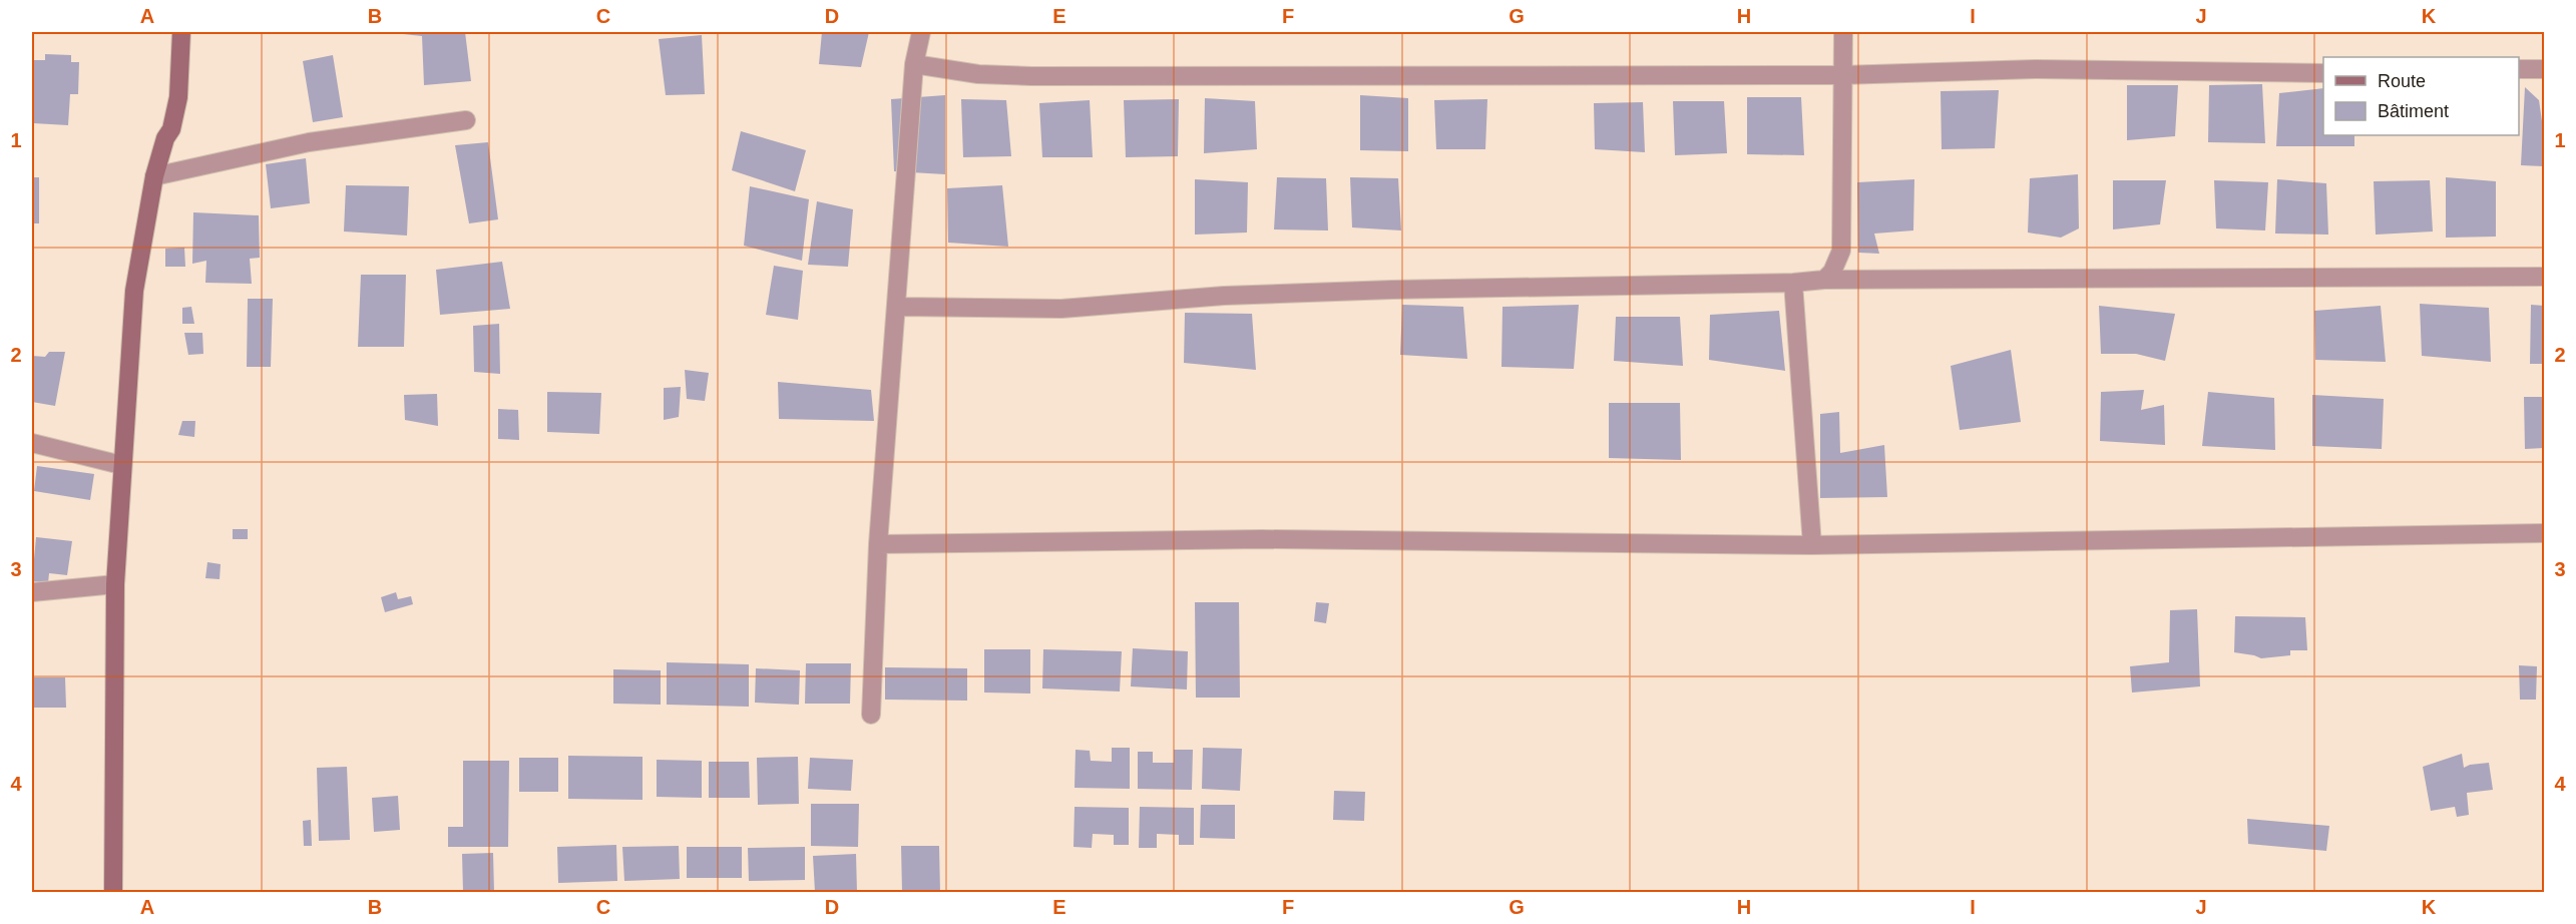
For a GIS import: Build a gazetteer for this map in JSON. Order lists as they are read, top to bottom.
{
  "legend": ["Route", "Bâtiment"],
  "grid": {
    "columns": [
      "A",
      "B",
      "C",
      "D",
      "E",
      "F",
      "G",
      "H",
      "I",
      "J",
      "K"
    ],
    "rows": [
      "1",
      "2",
      "3",
      "4"
    ]
  }
}
